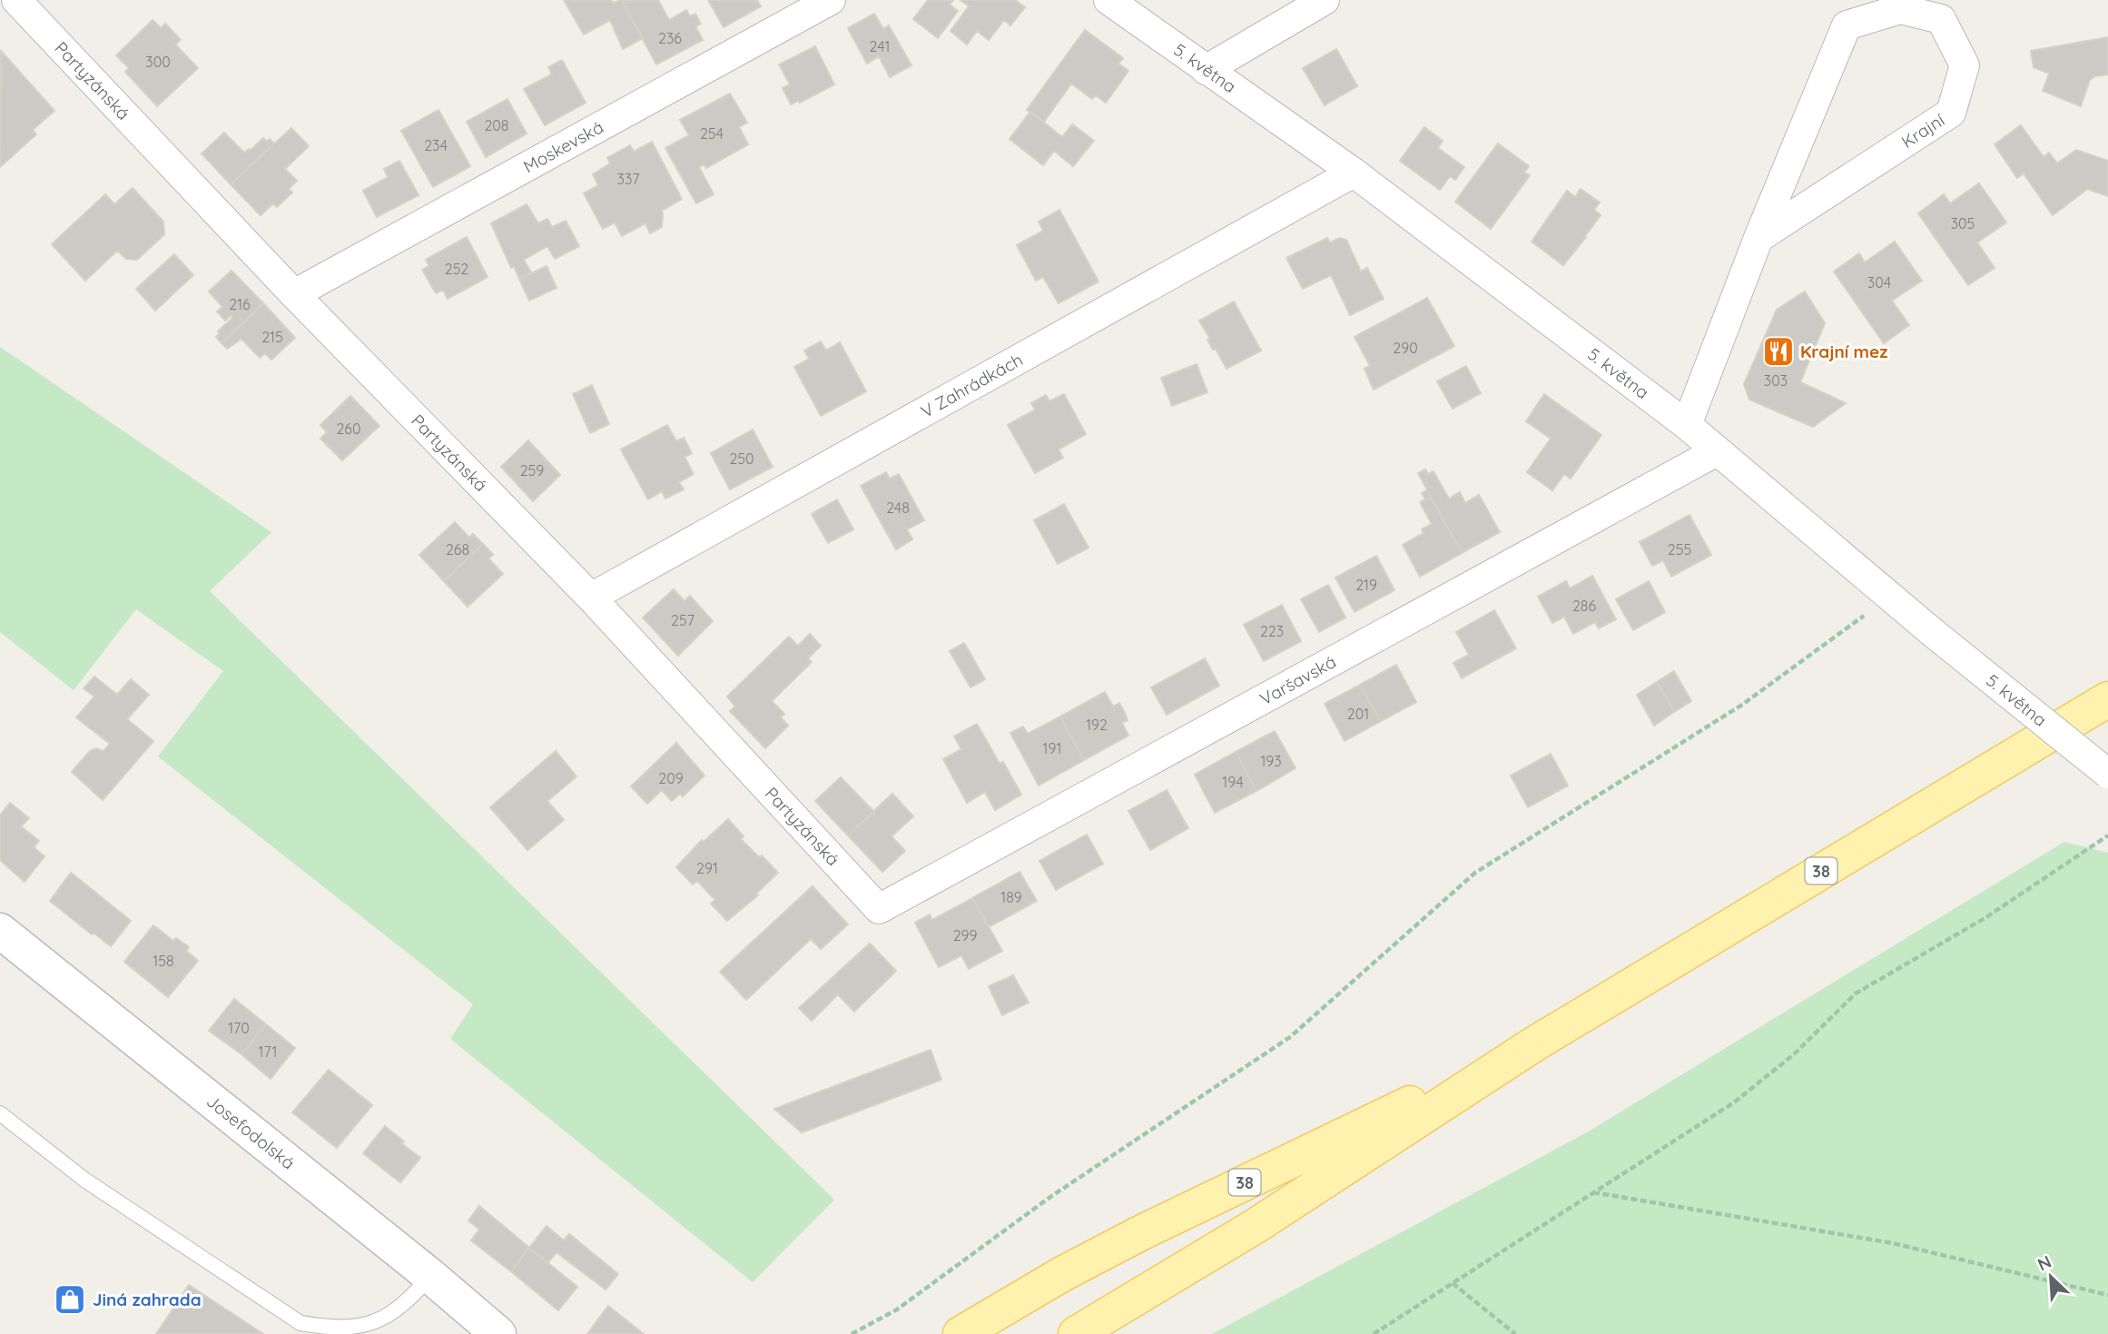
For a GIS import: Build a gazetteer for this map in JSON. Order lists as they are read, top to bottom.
{
  "streets": {
    "main road": ["38", "Josefodolská"],
    "street": [
      "5. května",
      "Partyzánská",
      "Krajní",
      "Moskevská",
      "V Zahrádkách",
      "Varšavská"
    ]
  },
  "crossings": [
    ["5. května", "Krajní"],
    ["5. května", "V Zahrádkách"],
    ["5. května", "Varšavská"],
    ["Partyzánská", "Moskevská"],
    ["Partyzánská", "V Zahrádkách"],
    ["Partyzánská", "Varšavská"]
  ],
  "places": {
    "restaurant": ["Krajní mez"],
    "shop": ["Jiná zahrada"]
  },
  "house_numbers": [
    "236",
    "241",
    "300",
    "208",
    "254",
    "234",
    "337",
    "305",
    "252",
    "304",
    "216",
    "215",
    "290",
    "303",
    "260",
    "250",
    "259",
    "248",
    "268",
    "255",
    "219",
    "286",
    "257",
    "223",
    "201",
    "192",
    "191",
    "193",
    "209",
    "194",
    "291",
    "189",
    "299",
    "158",
    "170",
    "171"
  ],
  "north": "top left"
}
